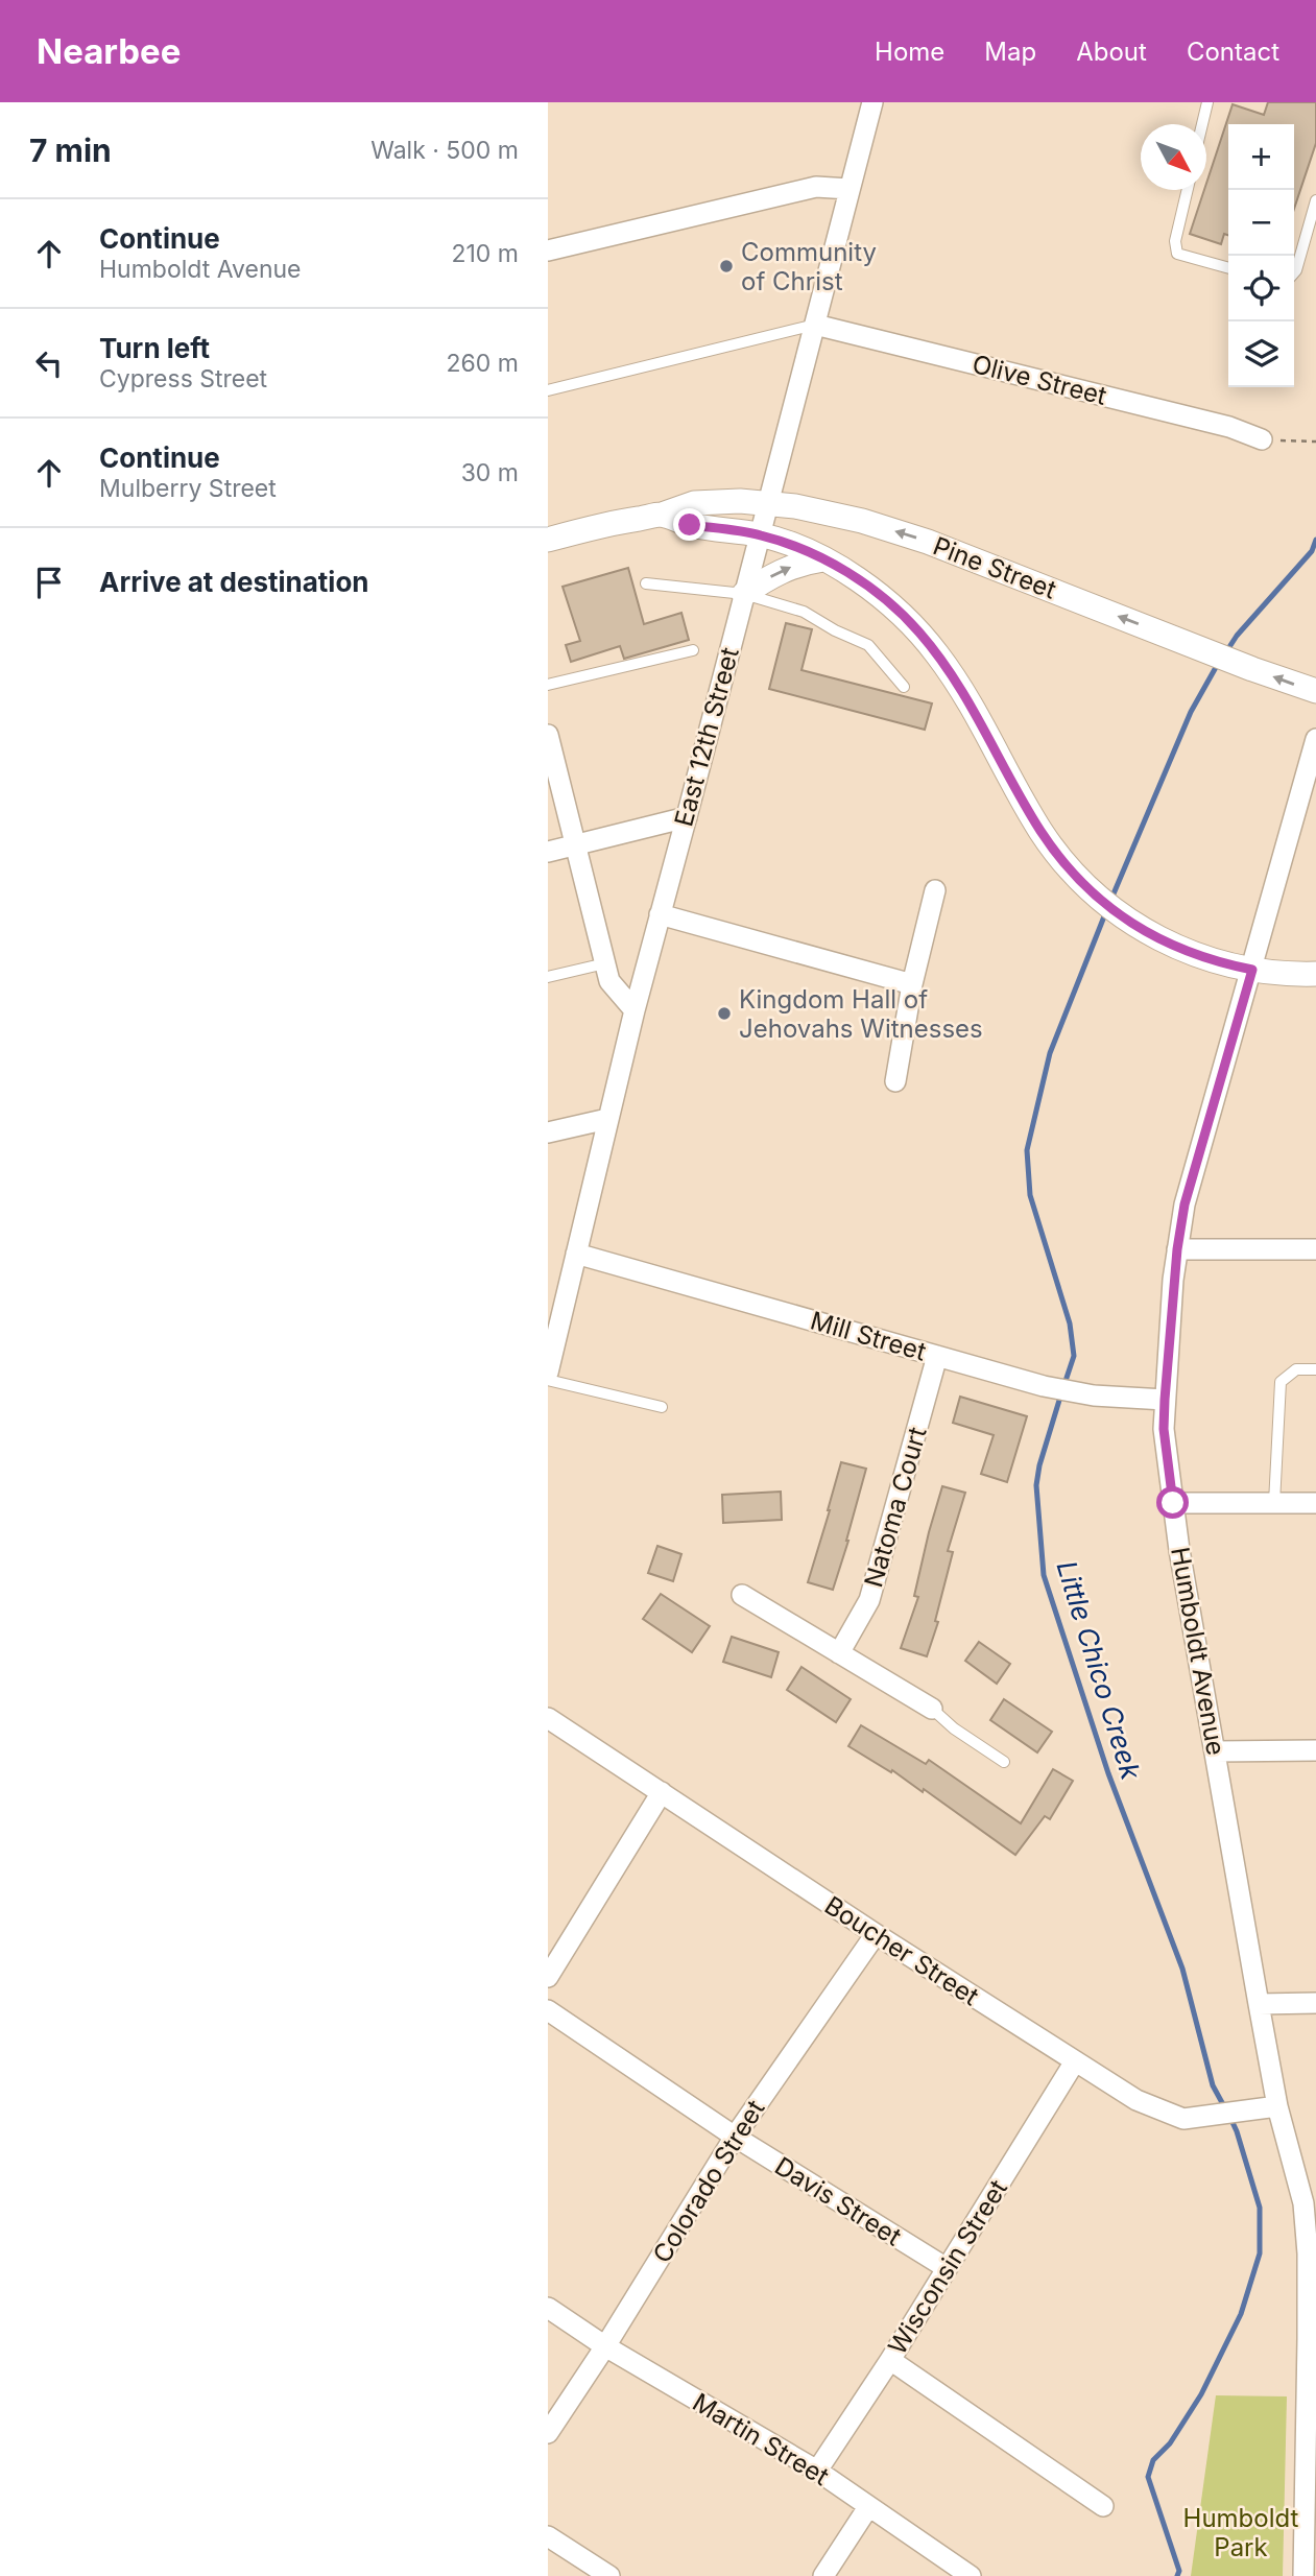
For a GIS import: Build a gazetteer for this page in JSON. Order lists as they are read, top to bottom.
{
  "streets": {
    "street": [
      "Olive Street",
      "Pine Street",
      "East 12th Street",
      "Mill Street",
      "Natoma Court",
      "Humboldt Avenue",
      "Boucher Street",
      "Colorado Street",
      "Davis Street",
      "Wisconsin Street",
      "Martin Street"
    ]
  },
  "crossings": [
    ["Olive Street", "East 12th Street"],
    ["Pine Street", "East 12th Street"],
    ["East 12th Street", "Mill Street"],
    ["Mill Street", "Natoma Court"],
    ["Mill Street", "Humboldt Avenue"],
    ["Humboldt Avenue", "Boucher Street"],
    ["Boucher Street", "Colorado Street"],
    ["Boucher Street", "Wisconsin Street"],
    ["Colorado Street", "Davis Street"],
    ["Colorado Street", "Martin Street"],
    ["Davis Street", "Wisconsin Street"],
    ["Wisconsin Street", "Martin Street"]
  ],
  "one_way": ["Pine Street"],
  "water": ["Little Chico Creek"],
  "parks": ["Humboldt Park"],
  "places": ["Community of Christ", "Kingdom Hall of Jehovahs Witnesses"],
  "north": "bottom right",
  "page": {
    "header": "Nearbee",
    "nav": [
      "Home",
      "Map",
      "About",
      "Contact"
    ],
    "heading": ["7 min", "Walk · 500 m"],
    "map_buttons": ["+", "−"],
    "list": [
      ["Continue", "Humboldt Avenue", "210 m"],
      ["Turn left", "Cypress Street", "260 m"],
      ["Continue", "Mulberry Street", "30 m"],
      "Arrive at destination"
    ]
  }
}
